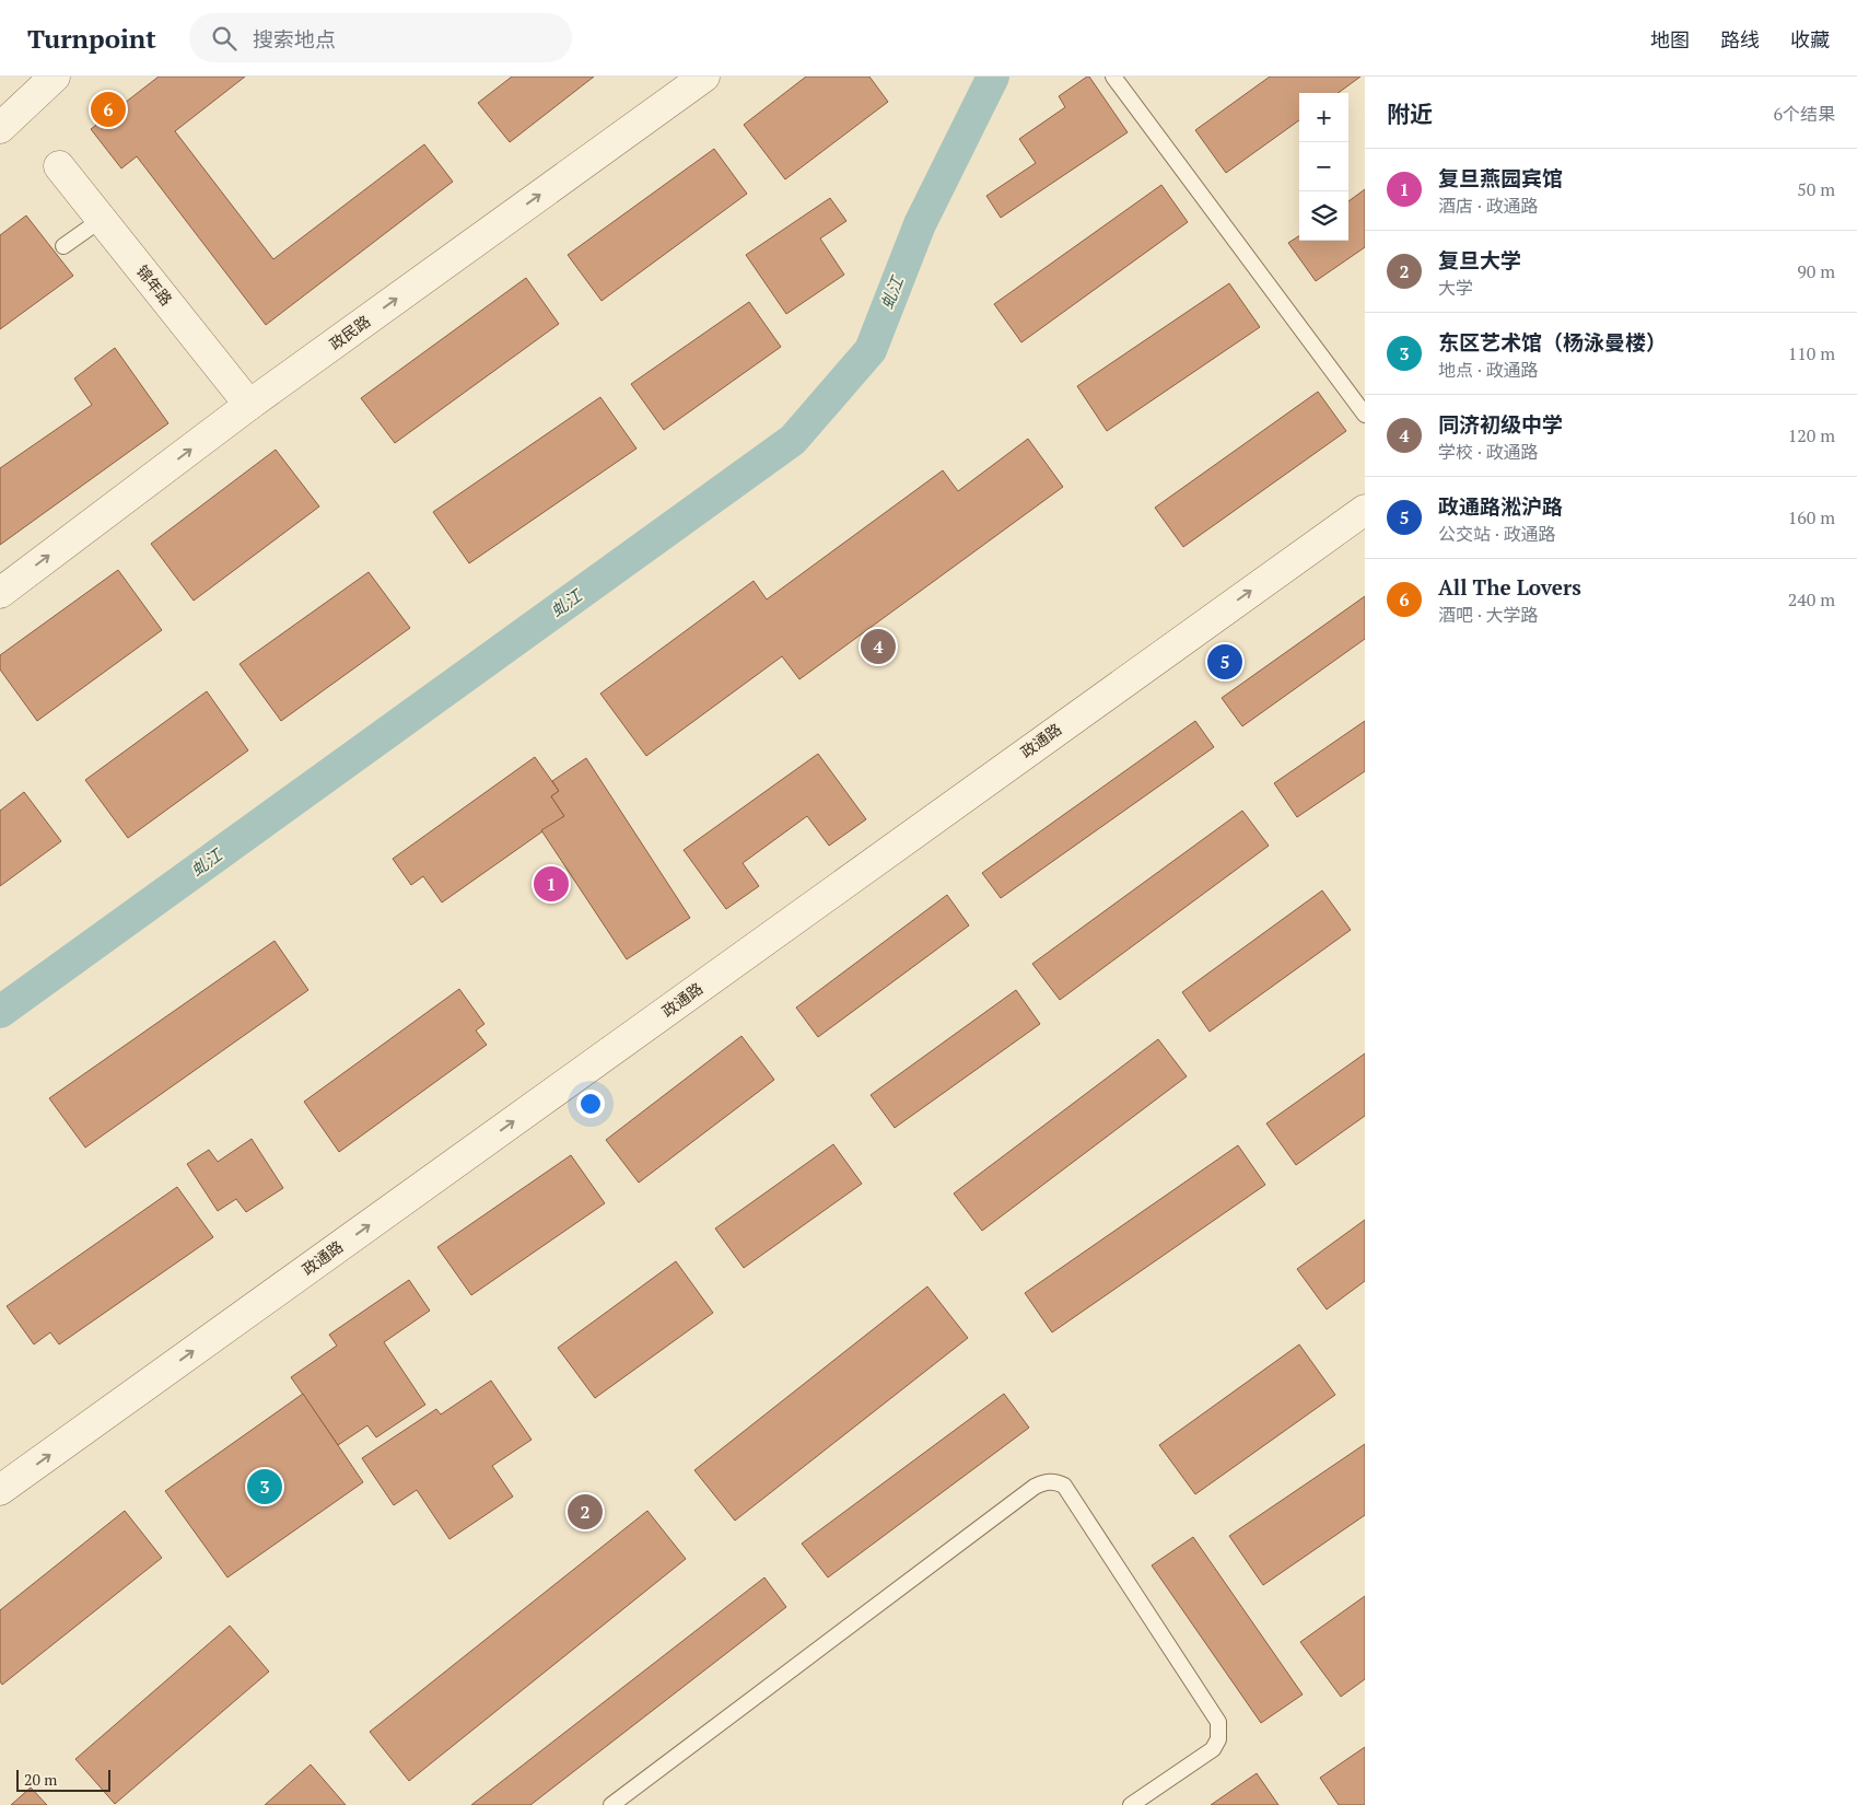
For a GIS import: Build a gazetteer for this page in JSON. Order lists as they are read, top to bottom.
{
  "streets": {
    "street": ["锦年路", "政民路", "政通路"]
  },
  "crossings": [
    ["锦年路", "政民路"]
  ],
  "one_way": ["政民路", "政通路"],
  "water": ["虬江"],
  "scale_bar": "20 m",
  "page": {
    "header": "Turnpoint",
    "search": "搜索地点",
    "nav": ["地图", "路线", "收藏"],
    "heading": ["附近", "6个结果"],
    "pins": [
      "6",
      "4",
      "5",
      "1",
      "3",
      "2"
    ],
    "map_buttons": ["+", "−"],
    "list": [
      {
        "mark": "1",
        "name": "复旦燕园宾馆",
        "note": "酒店 · 政通路",
        "value": "50 m"
      },
      {
        "mark": "2",
        "name": "复旦大学",
        "note": "大学",
        "value": "90 m"
      },
      {
        "mark": "3",
        "name": "东区艺术馆（杨泳曼楼）",
        "note": "地点 · 政通路",
        "value": "110 m"
      },
      {
        "mark": "4",
        "name": "同济初级中学",
        "note": "学校 · 政通路",
        "value": "120 m"
      },
      {
        "mark": "5",
        "name": "政通路淞沪路",
        "note": "公交站 · 政通路",
        "value": "160 m"
      },
      {
        "mark": "6",
        "name": "All The Lovers",
        "note": "酒吧 · 大学路",
        "value": "240 m"
      }
    ],
    "scale": "20 m"
  }
}
